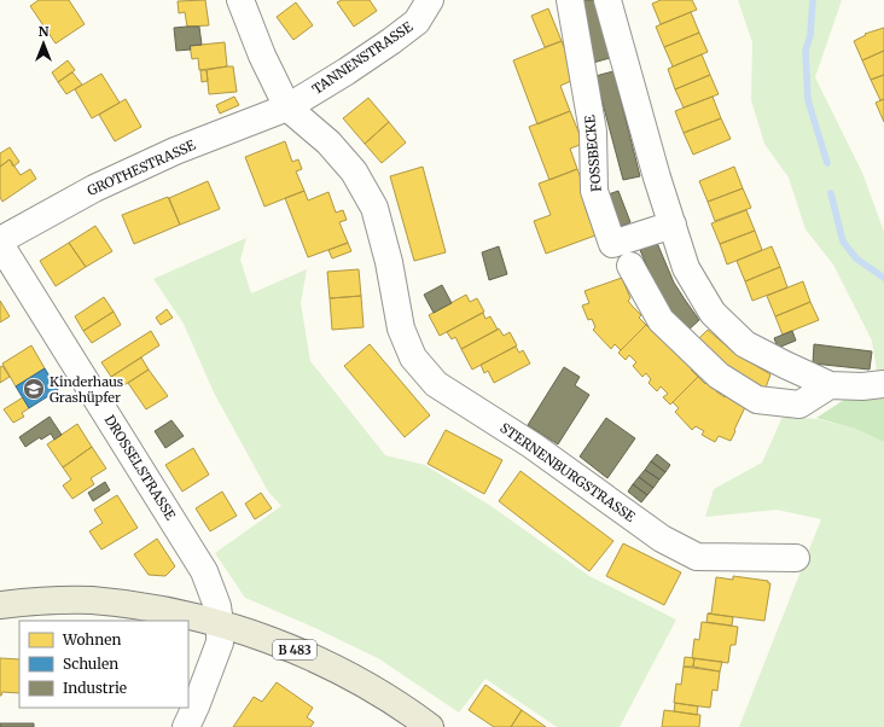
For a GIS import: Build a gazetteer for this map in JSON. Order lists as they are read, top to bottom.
{
  "streets": {
    "main road": ["B 483"],
    "street": [
      "TANNENSTRASSE",
      "FOSSBECKE",
      "GROTHESTRASSE",
      "DROSSELSTRASSE",
      "STERNENBURGSTRASSE"
    ]
  },
  "crossings": [
    ["TANNENSTRASSE", "GROTHESTRASSE"],
    ["TANNENSTRASSE", "STERNENBURGSTRASSE"],
    ["GROTHESTRASSE", "DROSSELSTRASSE"],
    ["GROTHESTRASSE", "STERNENBURGSTRASSE"],
    ["DROSSELSTRASSE", "B 483"]
  ],
  "places": {
    "school or university": ["Kinderhaus Grashüpfer"]
  },
  "legend": ["Wohnen", "Schulen", "Industrie"],
  "north": "top"
}
